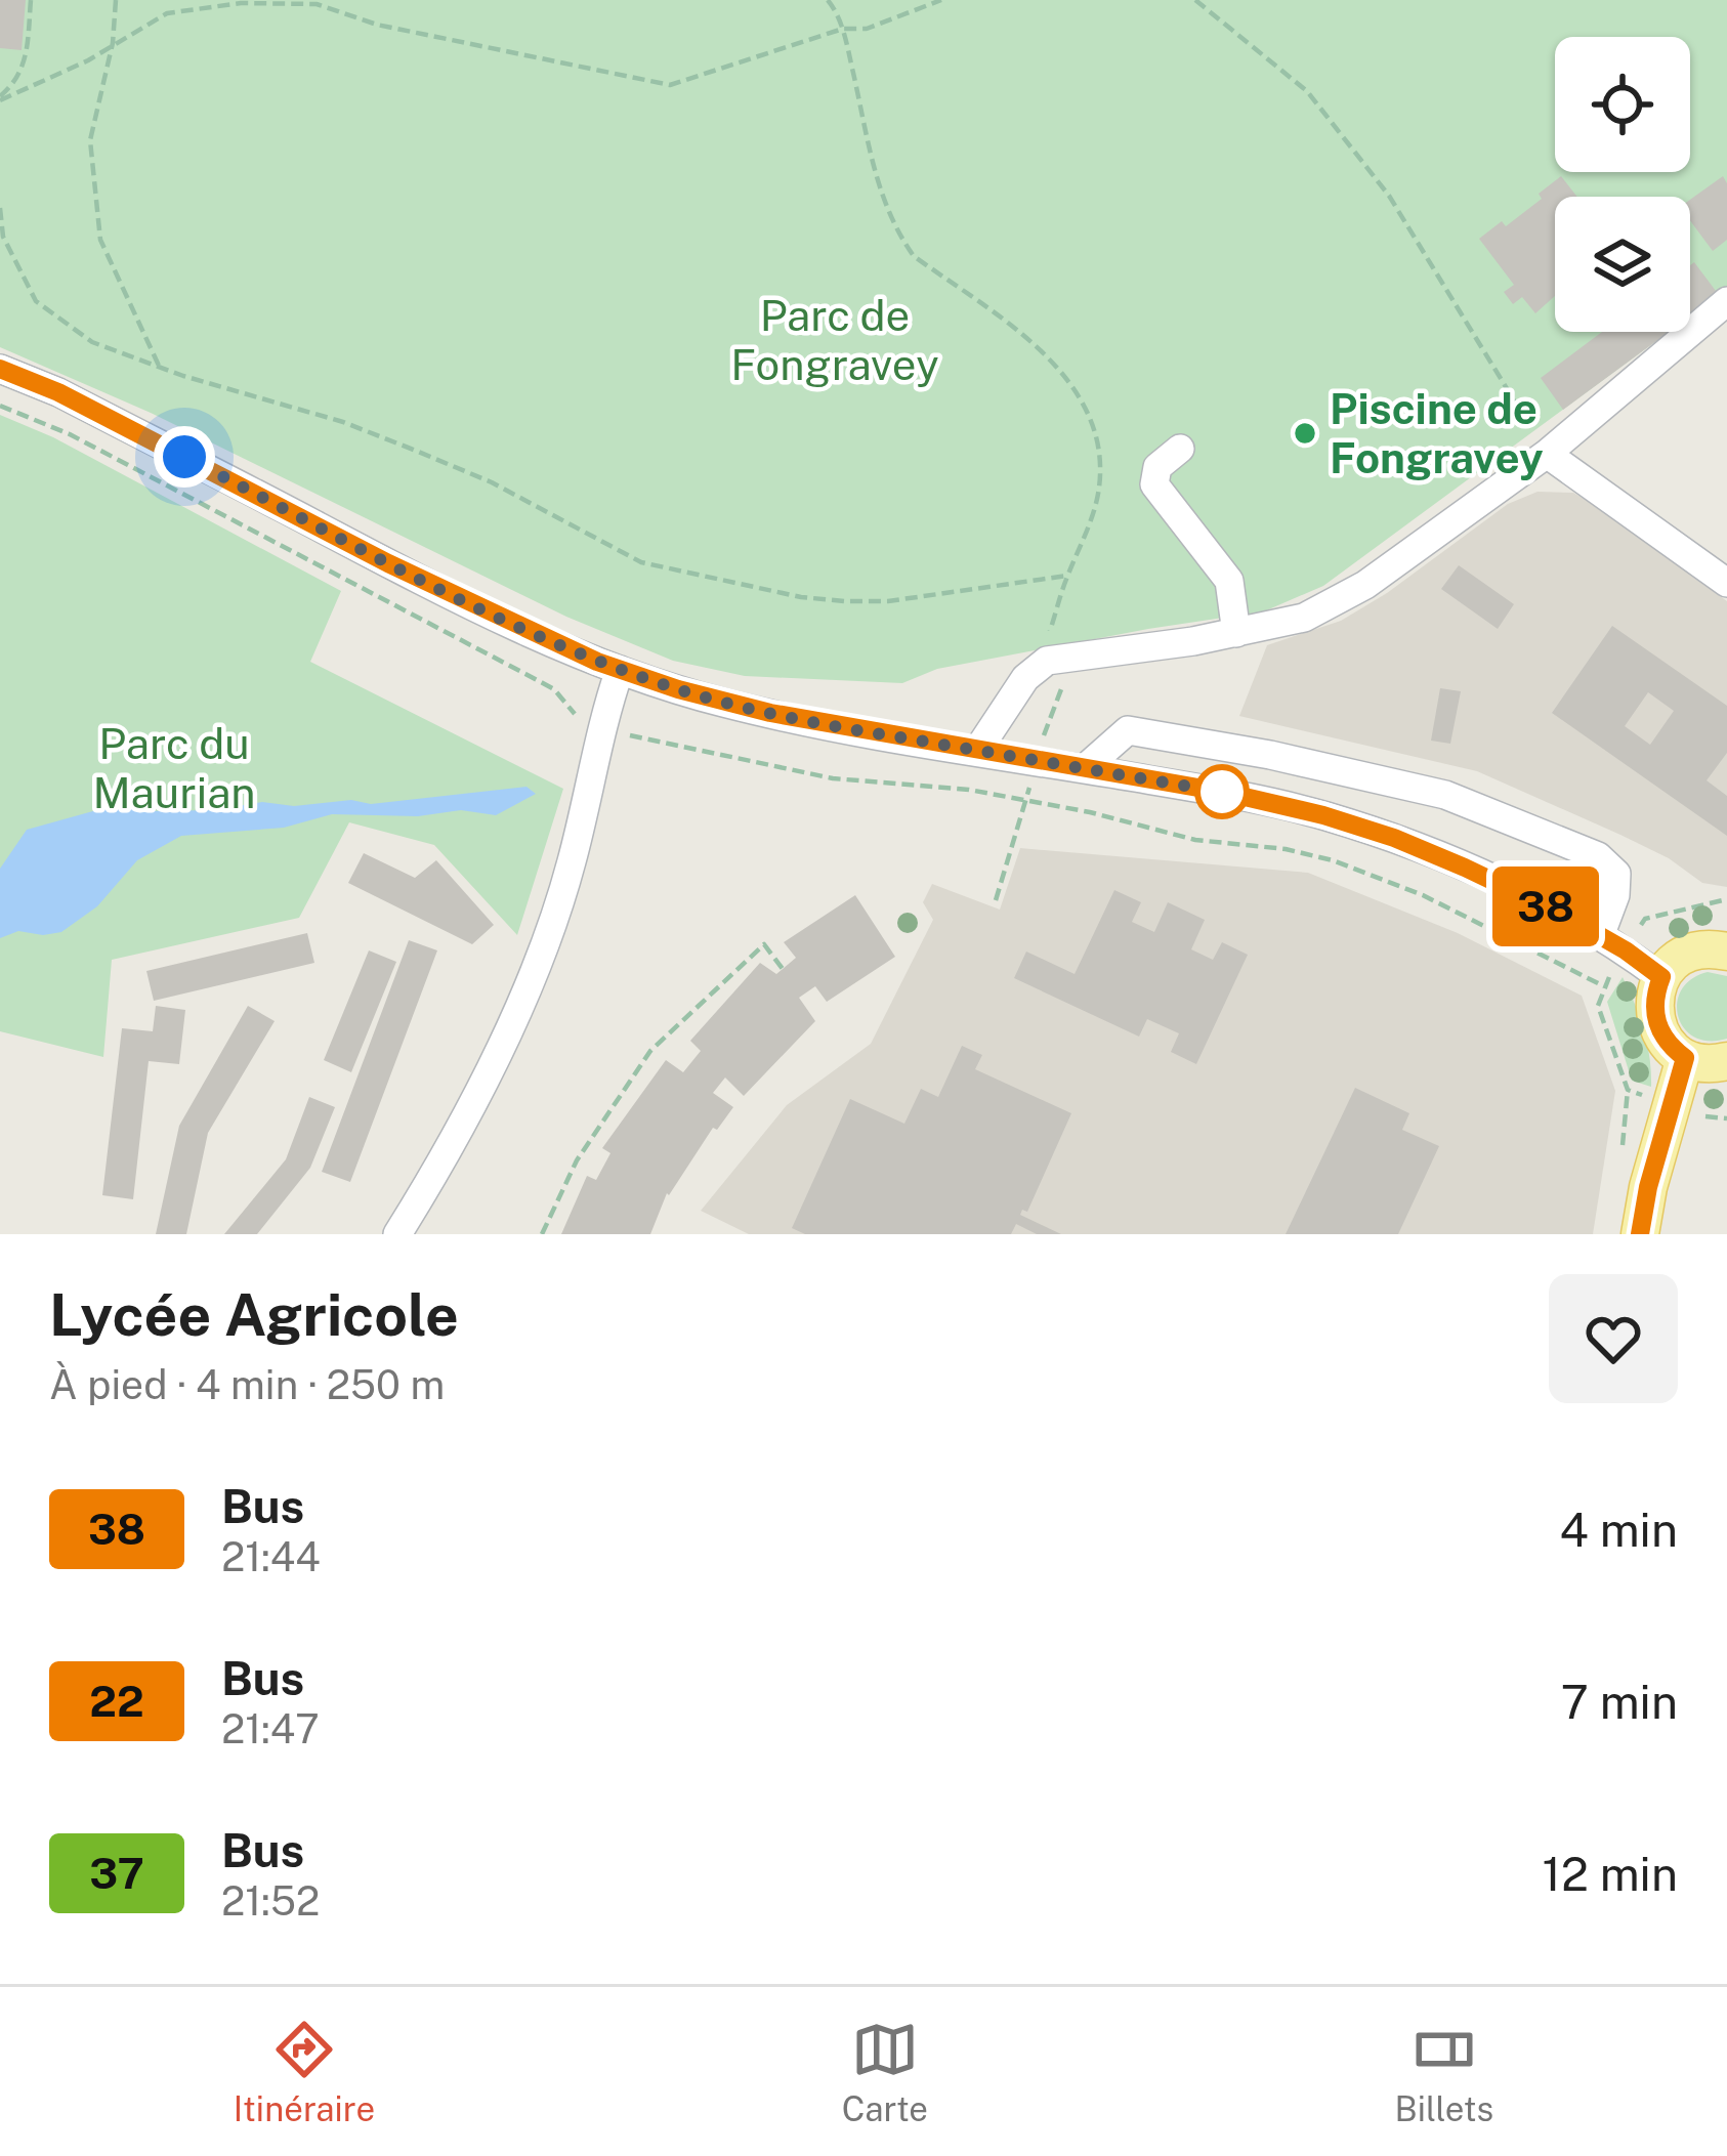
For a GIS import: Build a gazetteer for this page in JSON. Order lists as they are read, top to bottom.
{
  "parks": ["Parc de Fongravey", "Parc du Maurian"],
  "places": ["Piscine de Fongravey"],
  "lines": ["bus line 38"],
  "page": {
    "on_map": "38",
    "heading": ["Lycée Agricole", "À pied · 4 min · 250 m"],
    "list": [
      {
        "mark": "38",
        "name": "Bus",
        "note": "21:44",
        "value": "4 min"
      },
      {
        "mark": "22",
        "name": "Bus",
        "note": "21:47",
        "value": "7 min"
      },
      {
        "mark": "37",
        "name": "Bus",
        "note": "21:52",
        "value": "12 min"
      }
    ],
    "tabs": ["Itinéraire", "Carte", "Billets"]
  }
}
